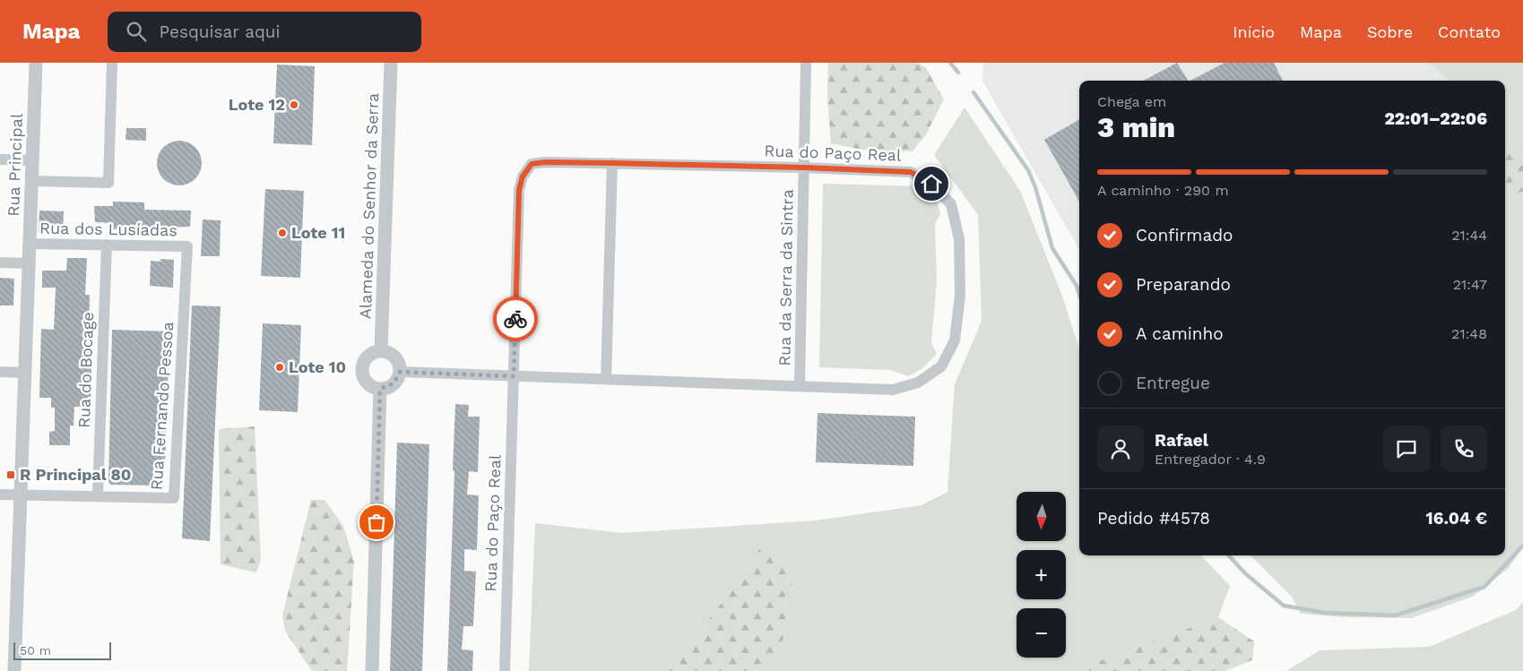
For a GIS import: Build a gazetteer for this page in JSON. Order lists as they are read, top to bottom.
{
  "streets": {
    "street": [
      "Rua do Paço Real",
      "Rua Principal",
      "Alameda do Senhor da Serra",
      "Rua dos Lusíadas",
      "Rua da Serra da Sintra",
      "Rua do Bocage",
      "Rua Fernando Pessoa"
    ]
  },
  "crossings": [
    ["Rua do Paço Real", "Alameda do Senhor da Serra"],
    ["Rua do Paço Real", "Rua da Serra da Sintra"],
    ["Rua Principal", "Rua dos Lusíadas"],
    ["Rua Principal", "Rua Fernando Pessoa"],
    ["Rua dos Lusíadas", "Rua do Bocage"],
    ["Rua dos Lusíadas", "Rua Fernando Pessoa"],
    ["Rua do Bocage", "Rua Fernando Pessoa"]
  ],
  "places": {
    "other": ["Lote 12", "Lote 11", "Lote 10"],
    "transit": ["R Principal 80"]
  },
  "scale_bar": "50 m",
  "north": "bottom",
  "page": {
    "header": "Mapa",
    "search": "Pesquisar aqui",
    "nav": [
      "Início",
      "Mapa",
      "Sobre",
      "Contato"
    ],
    "heading": ["3 min", "Chega em", "22:01–22:06"],
    "panel": [
      "Rafael",
      "Entregador · 4.9",
      "Pedido #4578",
      "16.04 €"
    ],
    "bar": "A caminho · 290 m",
    "list": [
      ["Confirmado", "21:44"],
      ["Preparando", "21:47"],
      ["A caminho", "21:48"],
      "Entregue"
    ],
    "map_buttons": ["+", "−"],
    "scale": "50 m"
  }
}
